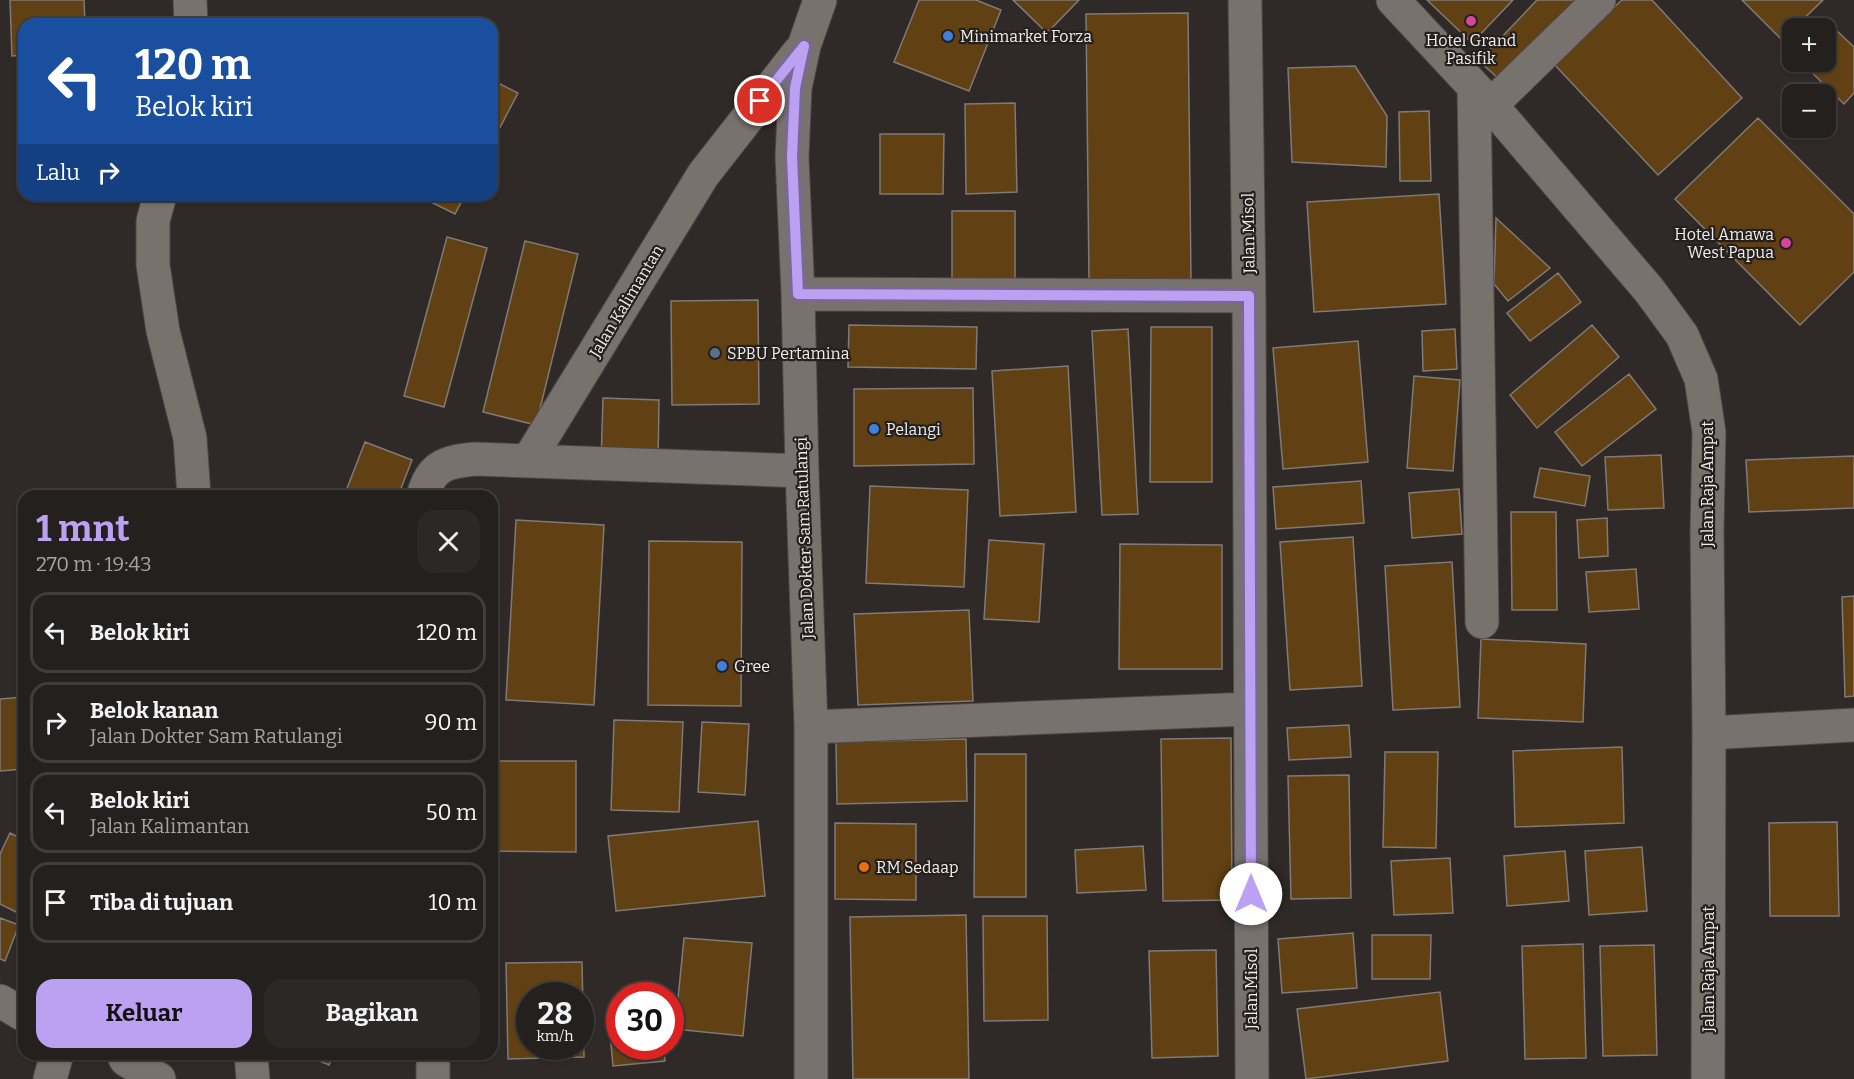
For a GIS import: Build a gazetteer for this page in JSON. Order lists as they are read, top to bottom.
{
  "streets": {
    "street": [
      "Jalan Misol",
      "Jalan Kalimantan",
      "Jalan Raja Ampat",
      "Jalan Dokter Sam Ratulangi"
    ]
  },
  "crossings": [
    ["Jalan Kalimantan", "Jalan Dokter Sam Ratulangi"]
  ],
  "places": [
    "Hotel Grand Pasifik",
    "Minimarket Forza",
    "Hotel Amawa West Papua",
    "SPBU Pertamina",
    "Pelangi",
    "Gree",
    "RM Sedaap"
  ],
  "page": {
    "map_buttons": ["+", "−"],
    "turn": ["120 m", "Belok kiri"],
    "then": "Lalu",
    "heading": ["1 mnt", "270 m · 19:43"],
    "list": [
      {
        "name": "Belok kiri",
        "value": "120 m"
      },
      {
        "name": "Belok kanan",
        "note": "Jalan Dokter Sam Ratulangi",
        "value": "90 m"
      },
      {
        "name": "Belok kiri",
        "note": "Jalan Kalimantan",
        "value": "50 m"
      },
      {
        "name": "Tiba di tujuan",
        "value": "10 m"
      }
    ],
    "buttons": ["Keluar", "Bagikan"],
    "speed": "28 km/h",
    "limit": "30"
  }
}
